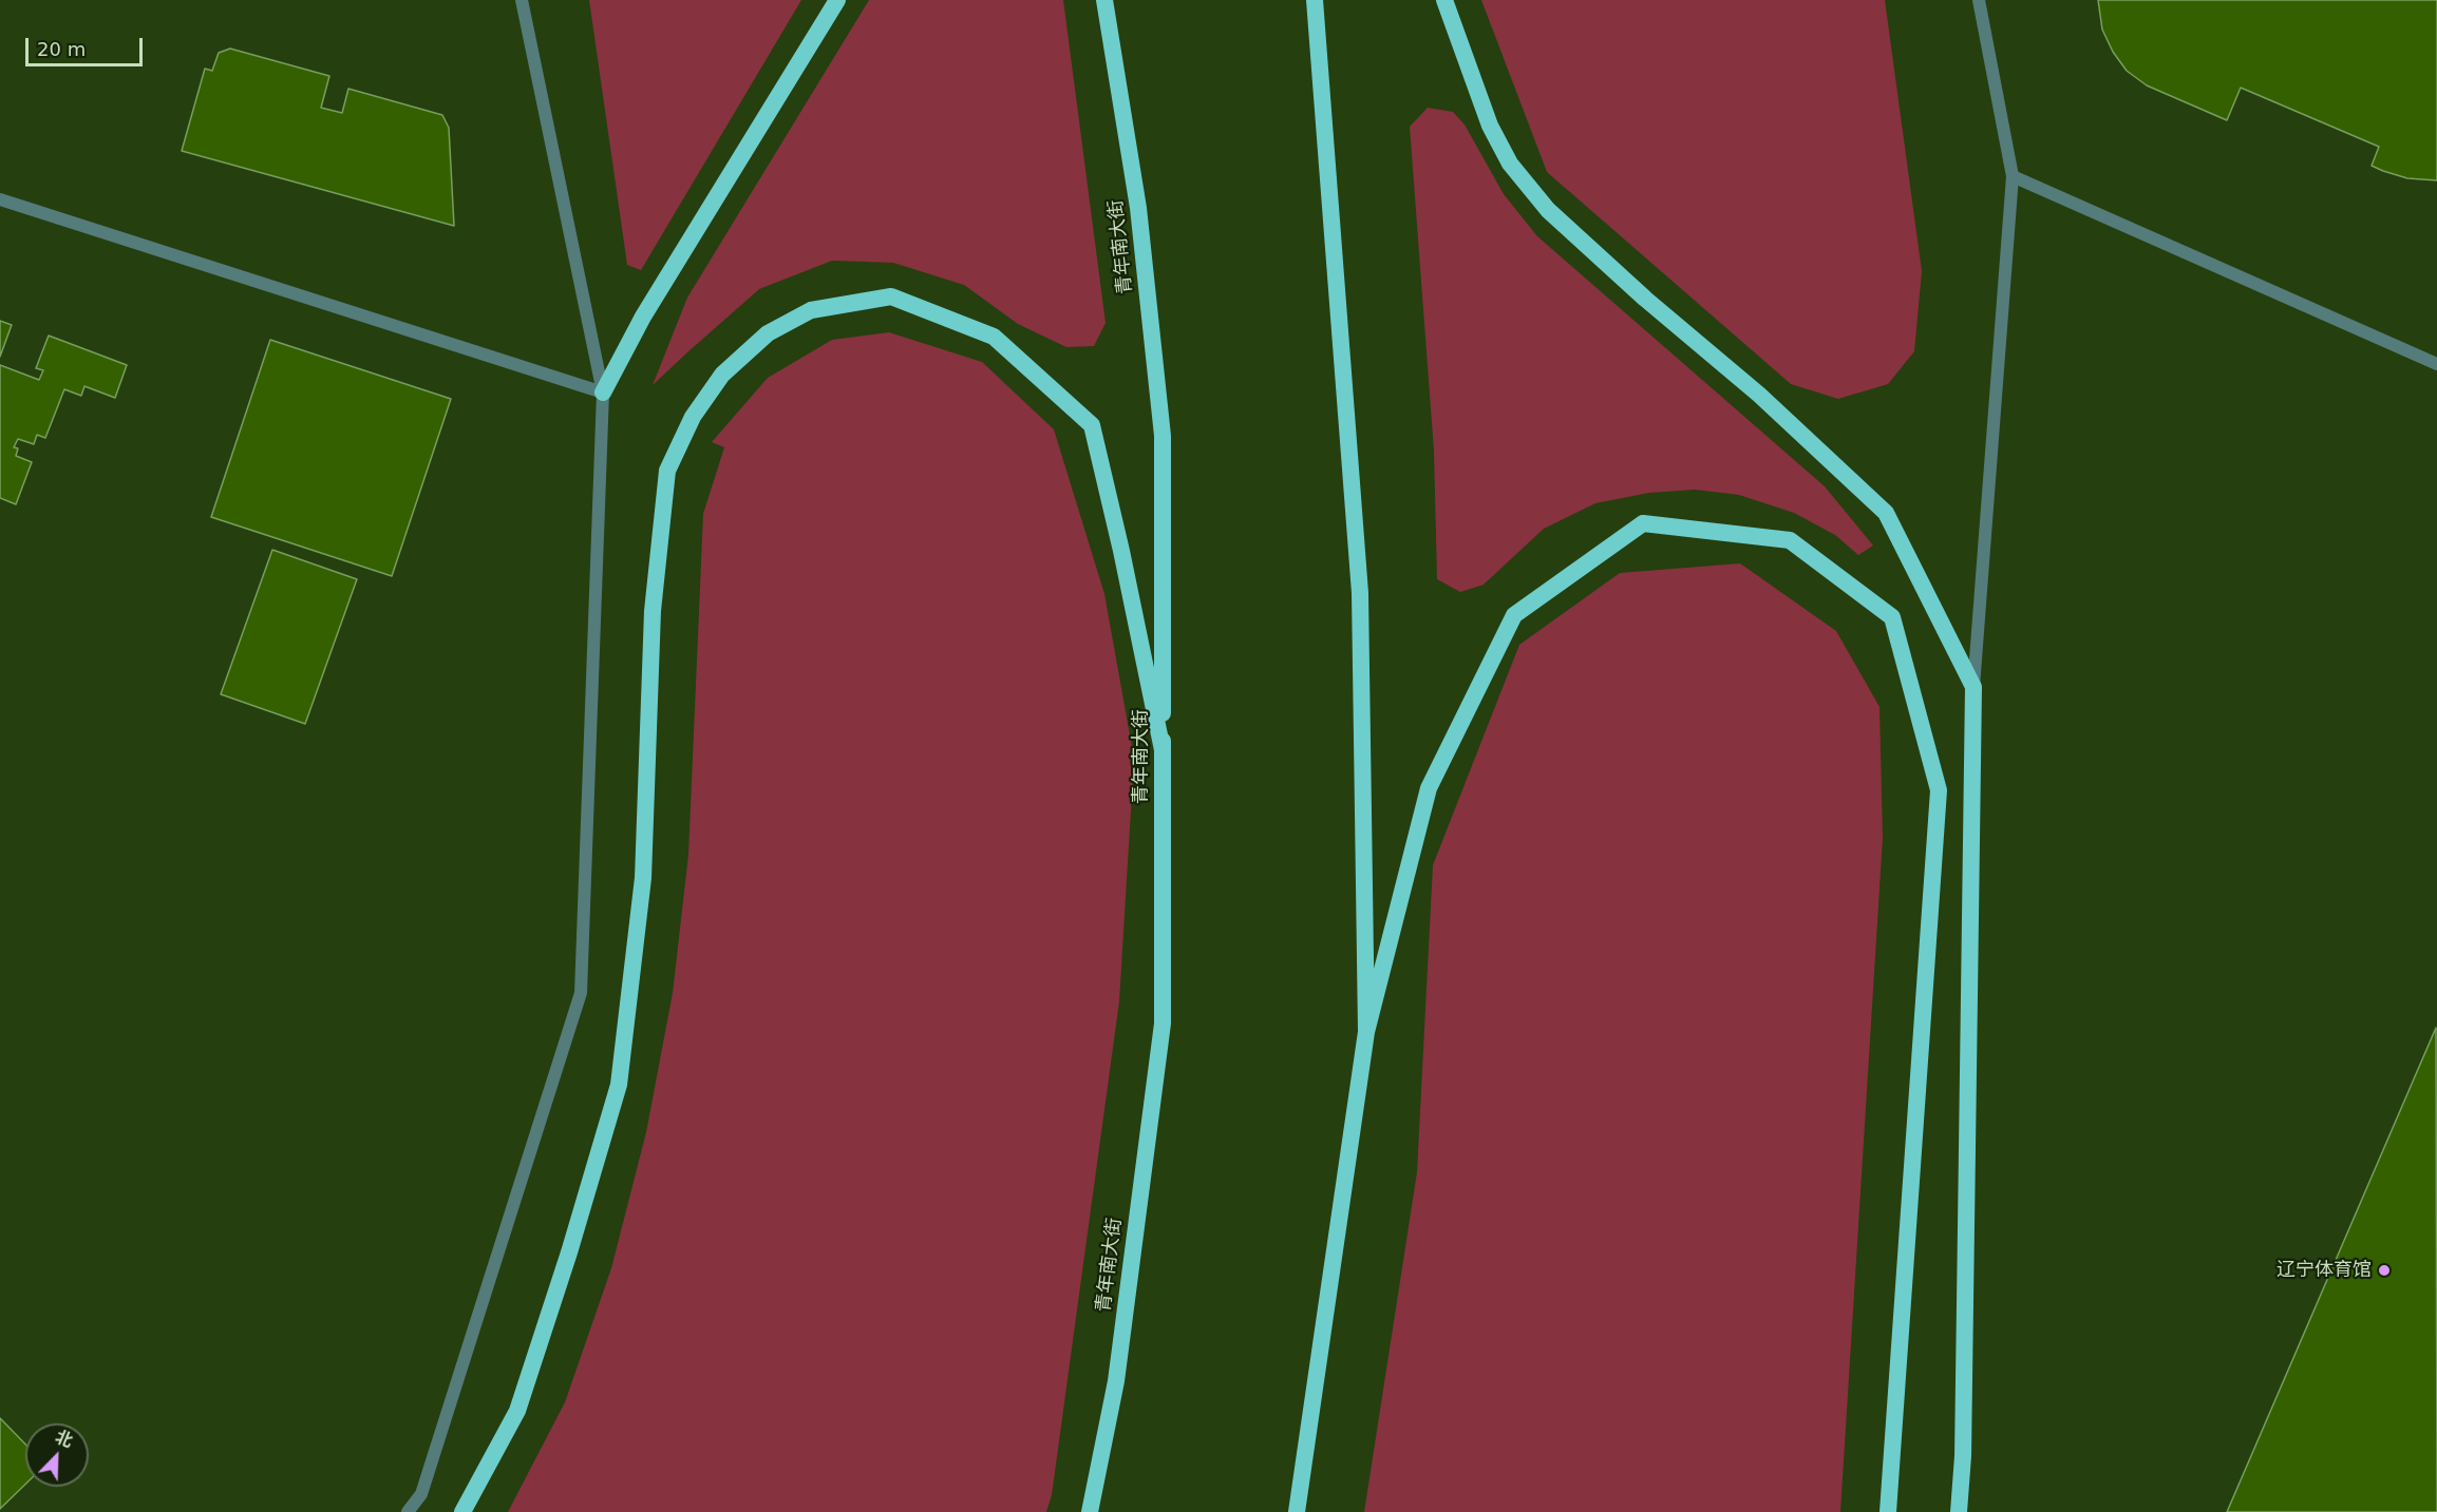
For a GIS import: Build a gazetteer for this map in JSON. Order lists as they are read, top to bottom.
{
  "streets": {
    "highway": ["青年南大街"]
  },
  "places": ["辽宁体育馆"],
  "scale_bar": "20 m",
  "north": "top right"
}
